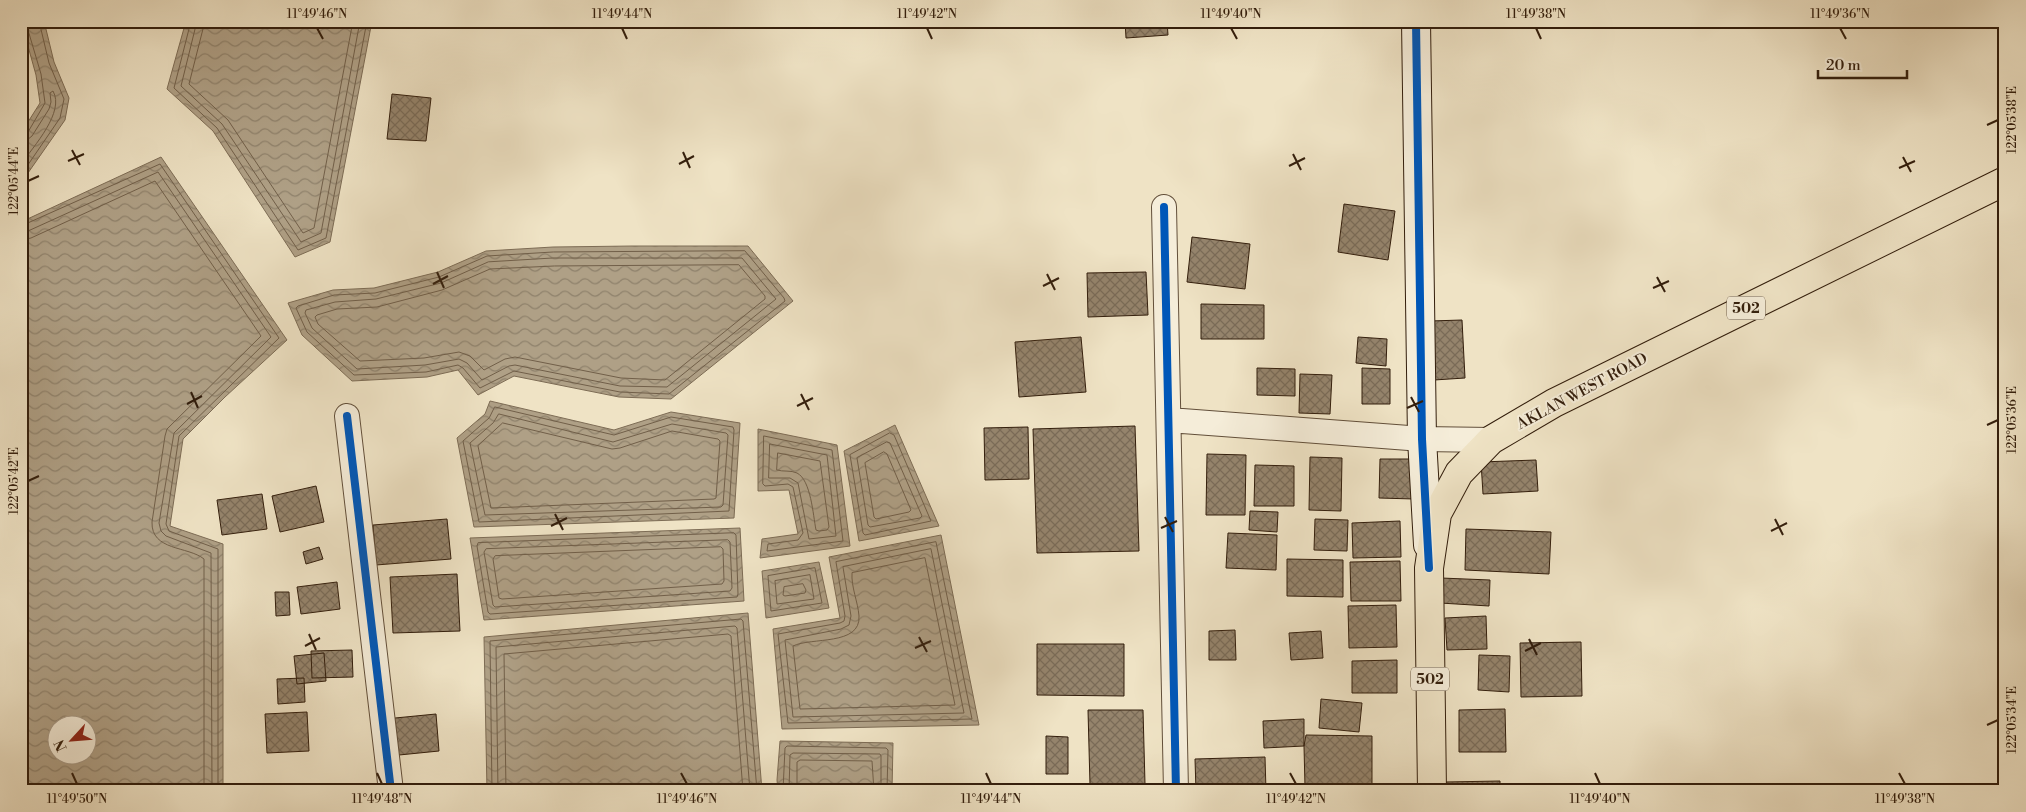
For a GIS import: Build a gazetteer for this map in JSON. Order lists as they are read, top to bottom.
{
  "streets": {
    "main road": ["502", "AKLAN WEST ROAD"]
  },
  "scale_bar": "20 m",
  "north": "bottom left",
  "coordinates": [
    "11°49'46\"N",
    "11°49'44\"N",
    "11°49'42\"N",
    "11°49'40\"N",
    "11°49'38\"N",
    "11°49'36\"N",
    "122°05'38\"E",
    "122°05'44\"E",
    "122°05'36\"E",
    "122°05'42\"E",
    "122°05'34\"E",
    "11°49'50\"N",
    "11°49'48\"N"
  ]
}
